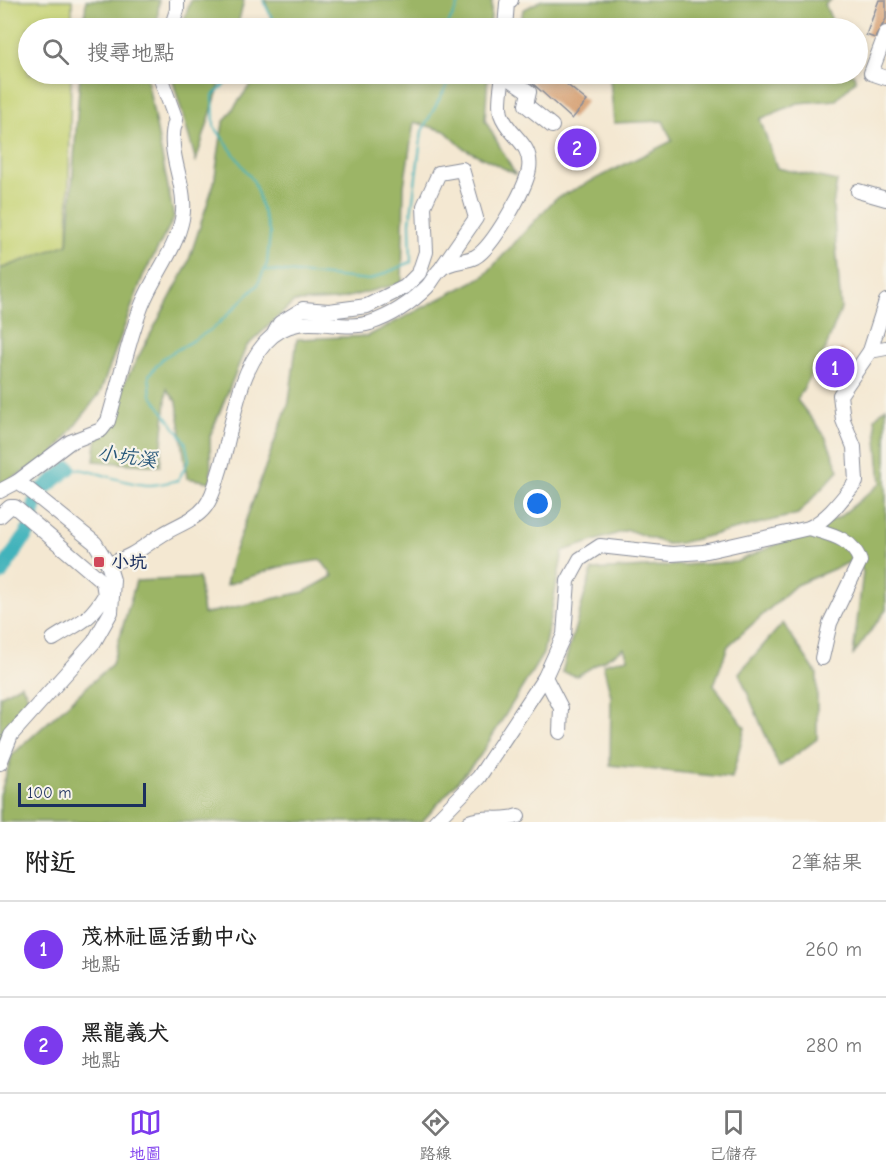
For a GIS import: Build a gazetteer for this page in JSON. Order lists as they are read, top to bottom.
{
  "water": ["小坑溪"],
  "places": {
    "transit": ["小坑"]
  },
  "scale_bar": "100 m",
  "page": {
    "search": "搜尋地點",
    "pins": ["2", "1"],
    "scale": "100 m",
    "heading": ["附近", "2筆結果"],
    "list": [
      {
        "mark": "1",
        "name": "茂林社區活動中心",
        "note": "地點",
        "value": "260 m"
      },
      {
        "mark": "2",
        "name": "黑龍義犬",
        "note": "地點",
        "value": "280 m"
      }
    ],
    "nav": ["地圖", "路線", "已儲存"]
  }
}
